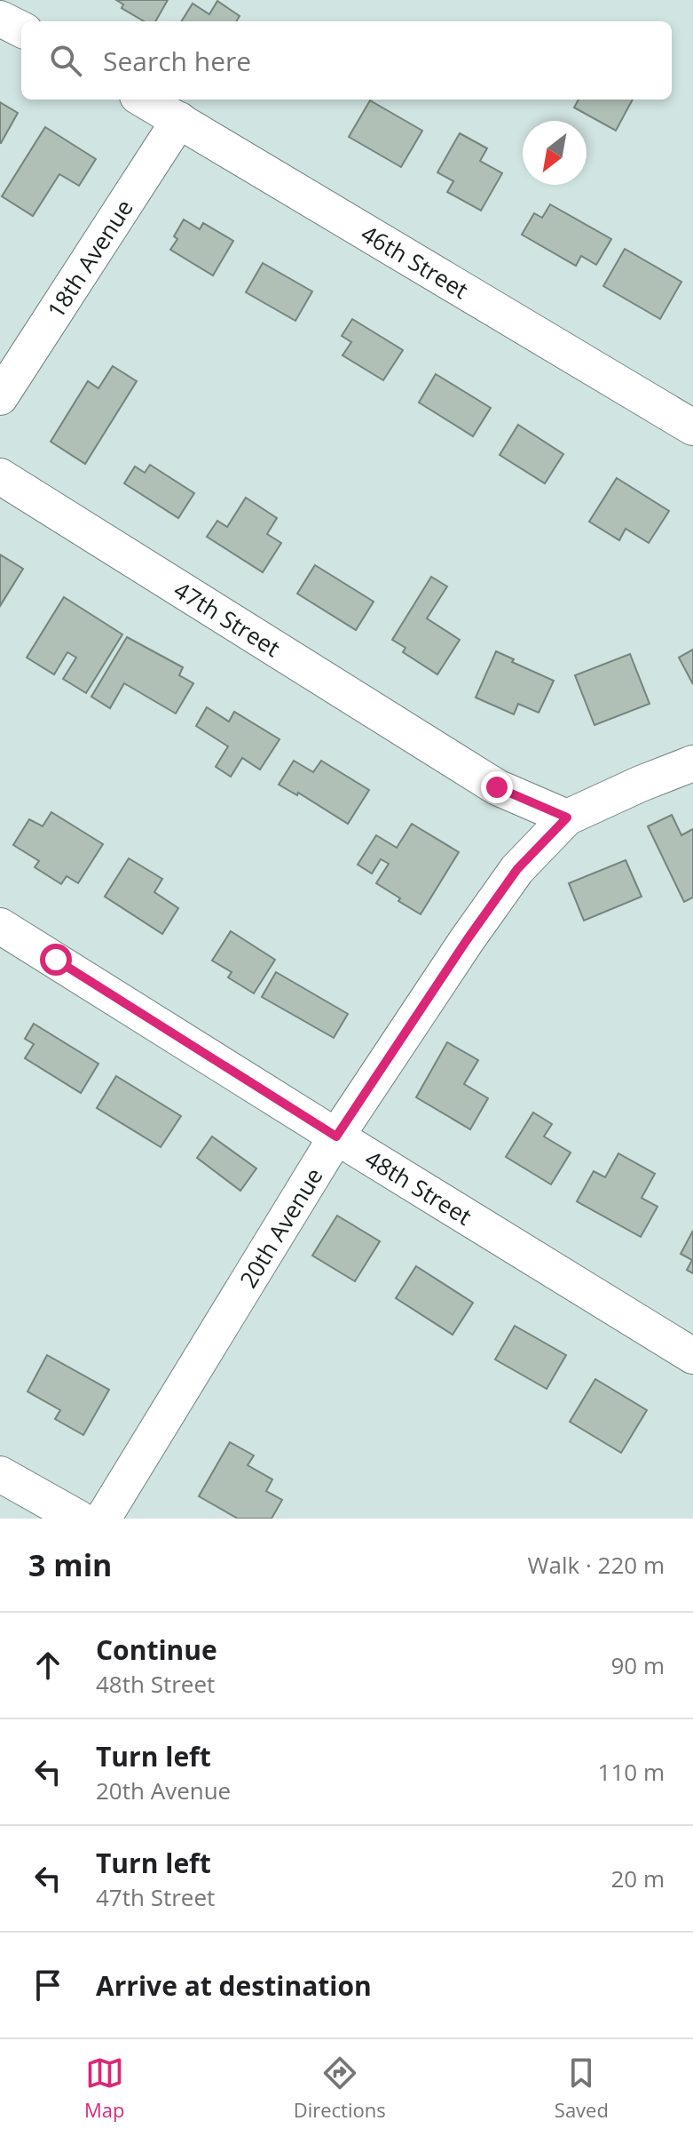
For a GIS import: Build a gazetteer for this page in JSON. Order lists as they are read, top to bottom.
{
  "streets": {
    "street": [
      "18th Avenue",
      "46th Street",
      "47th Street",
      "48th Street",
      "20th Avenue"
    ]
  },
  "crossings": [
    ["18th Avenue", "46th Street"],
    ["47th Street", "20th Avenue"],
    ["48th Street", "20th Avenue"]
  ],
  "north": "bottom left",
  "page": {
    "search": "Search here",
    "heading": ["3 min", "Walk · 220 m"],
    "list": [
      ["Continue", "48th Street", "90 m"],
      ["Turn left", "20th Avenue", "110 m"],
      ["Turn left", "47th Street", "20 m"],
      "Arrive at destination"
    ],
    "nav": ["Map", "Directions", "Saved"]
  }
}
